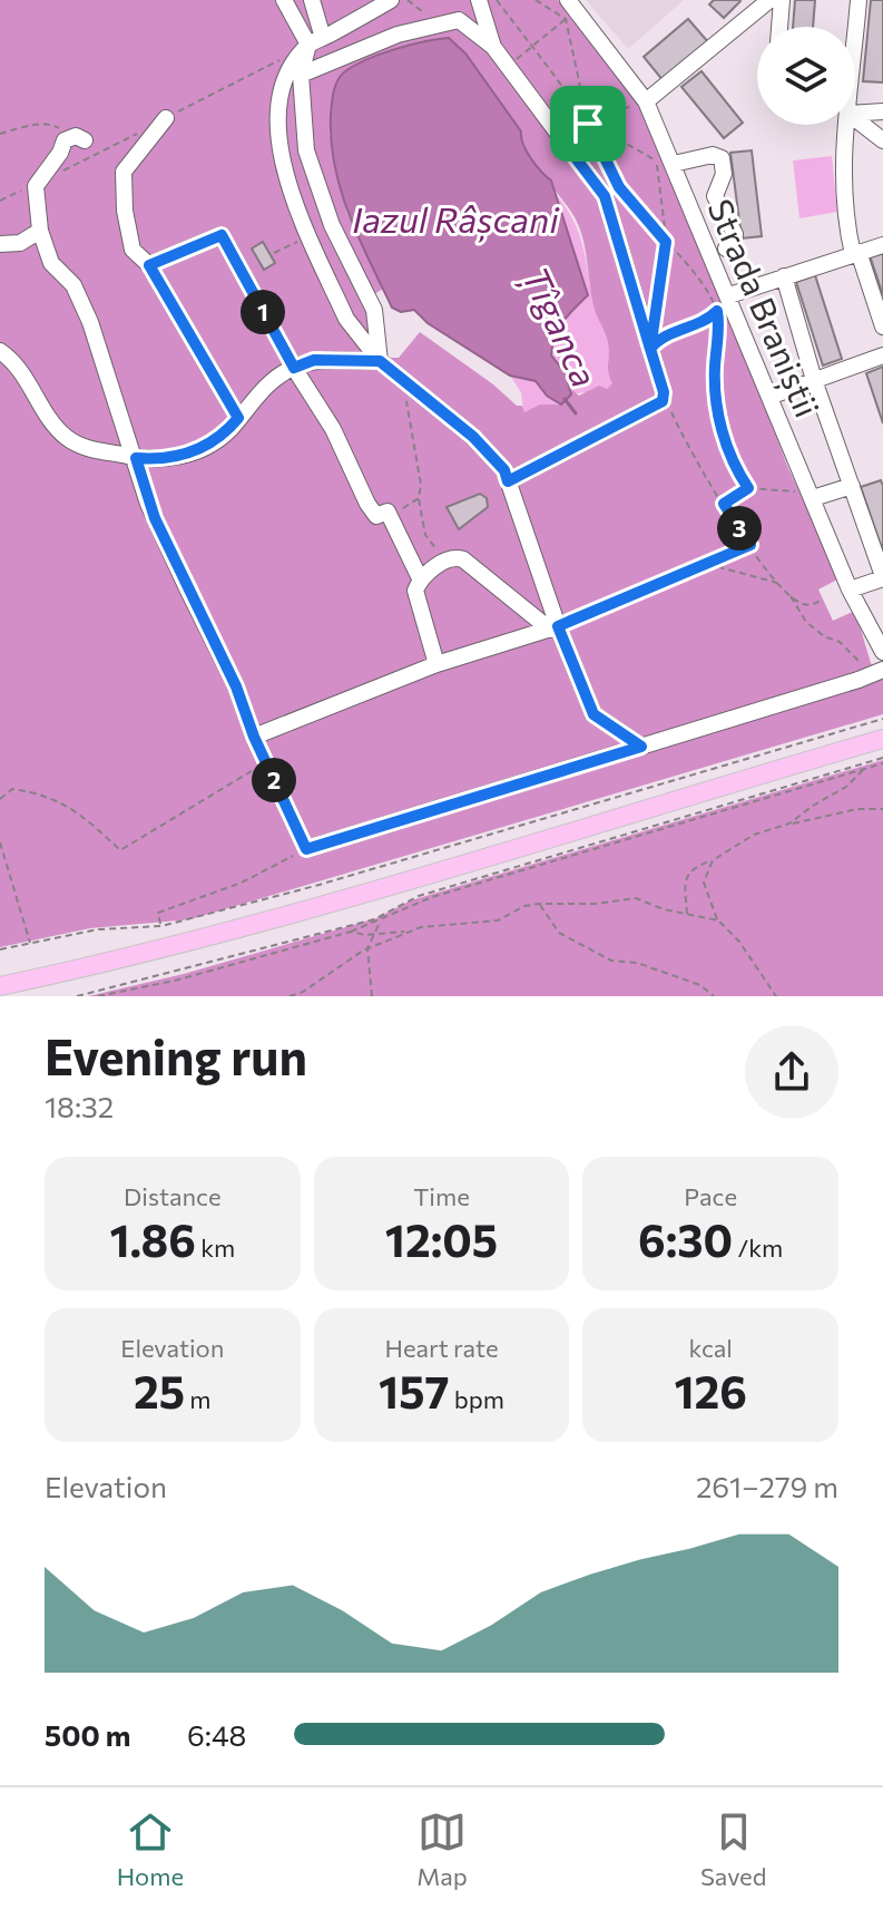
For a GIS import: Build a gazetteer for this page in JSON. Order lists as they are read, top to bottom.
{
  "streets": {
    "street": ["Strada Braniștii"]
  },
  "water": ["Iazul Râșcani", "Țîganca"],
  "page": {
    "pins": ["1", "3", "2"],
    "heading": ["Evening run", "18:32"],
    "stats": [
      ["Distance", "1.86 km"],
      ["Time", "12:05"],
      ["Pace", "6:30 /km"],
      ["Elevation", "25 m"],
      ["Heart rate", "157 bpm"],
      ["kcal", "126"]
    ],
    "chart": ["Elevation", "261–279 m"],
    "list": [
      {
        "name": "500 m",
        "note": "6:48"
      }
    ],
    "tabs": ["Home", "Map", "Saved"]
  }
}
